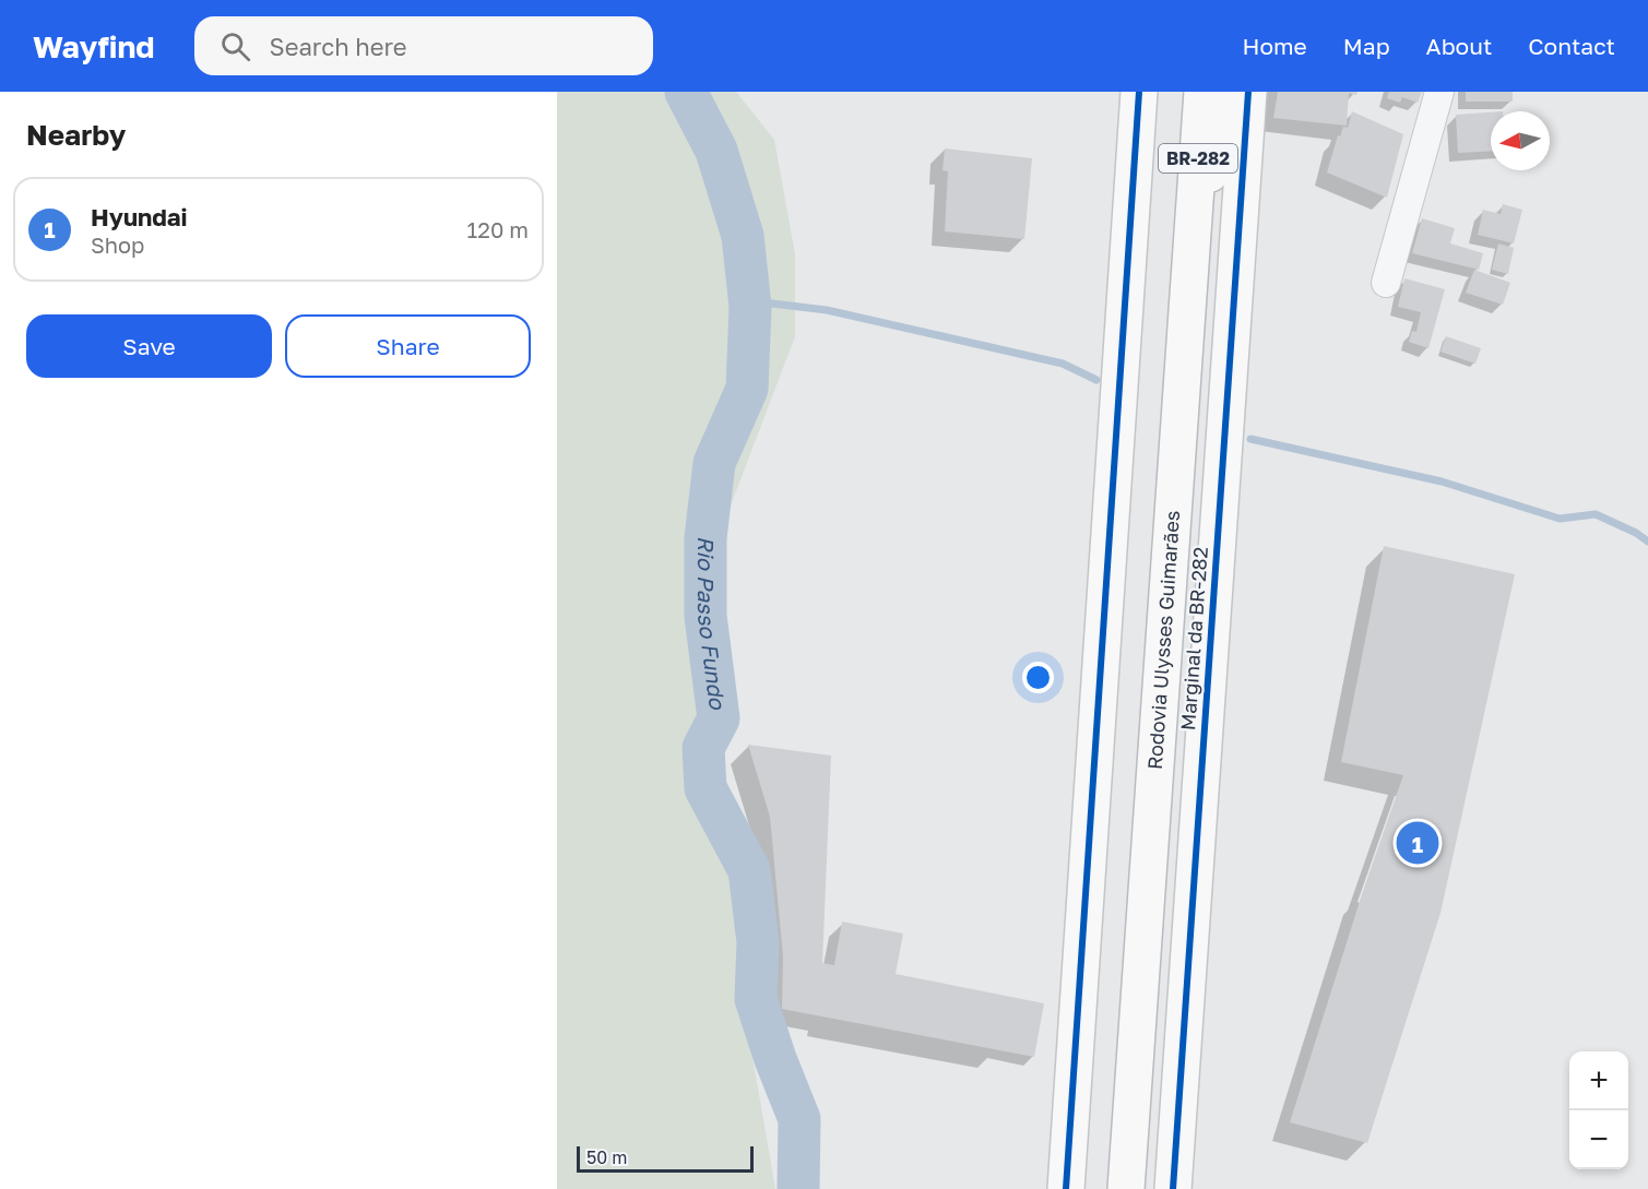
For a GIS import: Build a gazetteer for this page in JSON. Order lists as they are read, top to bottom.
{
  "streets": {
    "main road": ["BR-282", "Marginal da BR-282", "Rodovia Ulysses Guimarães"]
  },
  "water": ["Rio Passo Fundo"],
  "scale_bar": "50 m",
  "north": "left",
  "page": {
    "header": "Wayfind",
    "search": "Search here",
    "nav": [
      "Home",
      "Map",
      "About",
      "Contact"
    ],
    "heading": "Nearby",
    "list": [
      {
        "mark": "1",
        "name": "Hyundai",
        "note": "Shop",
        "value": "120 m"
      }
    ],
    "buttons": ["Save", "Share"],
    "pins": "1",
    "map_buttons": ["+", "−"],
    "scale": "50 m"
  }
}
